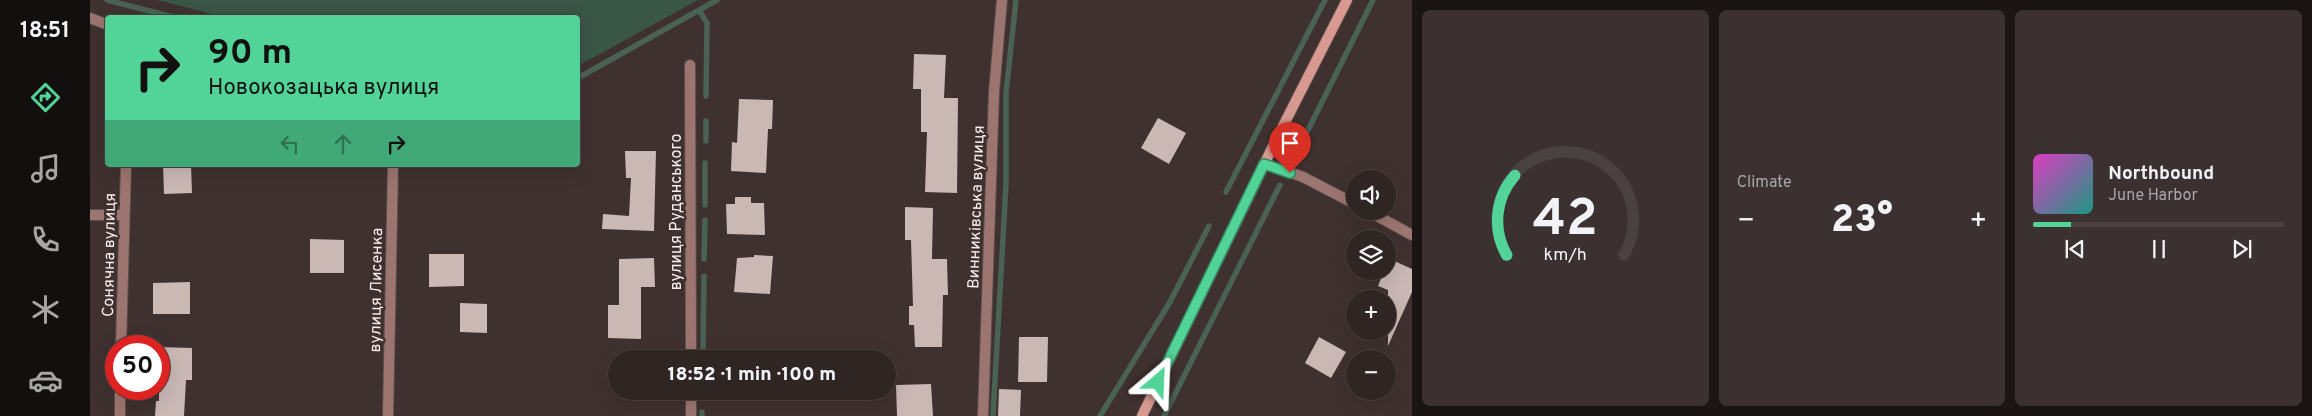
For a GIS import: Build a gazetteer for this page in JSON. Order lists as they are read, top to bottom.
{
  "streets": {
    "street": [
      "Винниківська вулиця",
      "вулиця Руданського",
      "Сонячна вулиця",
      "вулиця Лисенка"
    ]
  },
  "page": {
    "tabs": "18:51",
    "tile": "Climate",
    "turn": ["90 m", "Новокозацька вулиця"],
    "song": ["Northbound", "June Harbor"],
    "map_buttons": ["+", "−"],
    "heat": ["−", "23°", "+"],
    "limit": "50",
    "trip": "18:52 · 1 min · 100 m",
    "gauge": ["42", "km/h"]
  }
}
